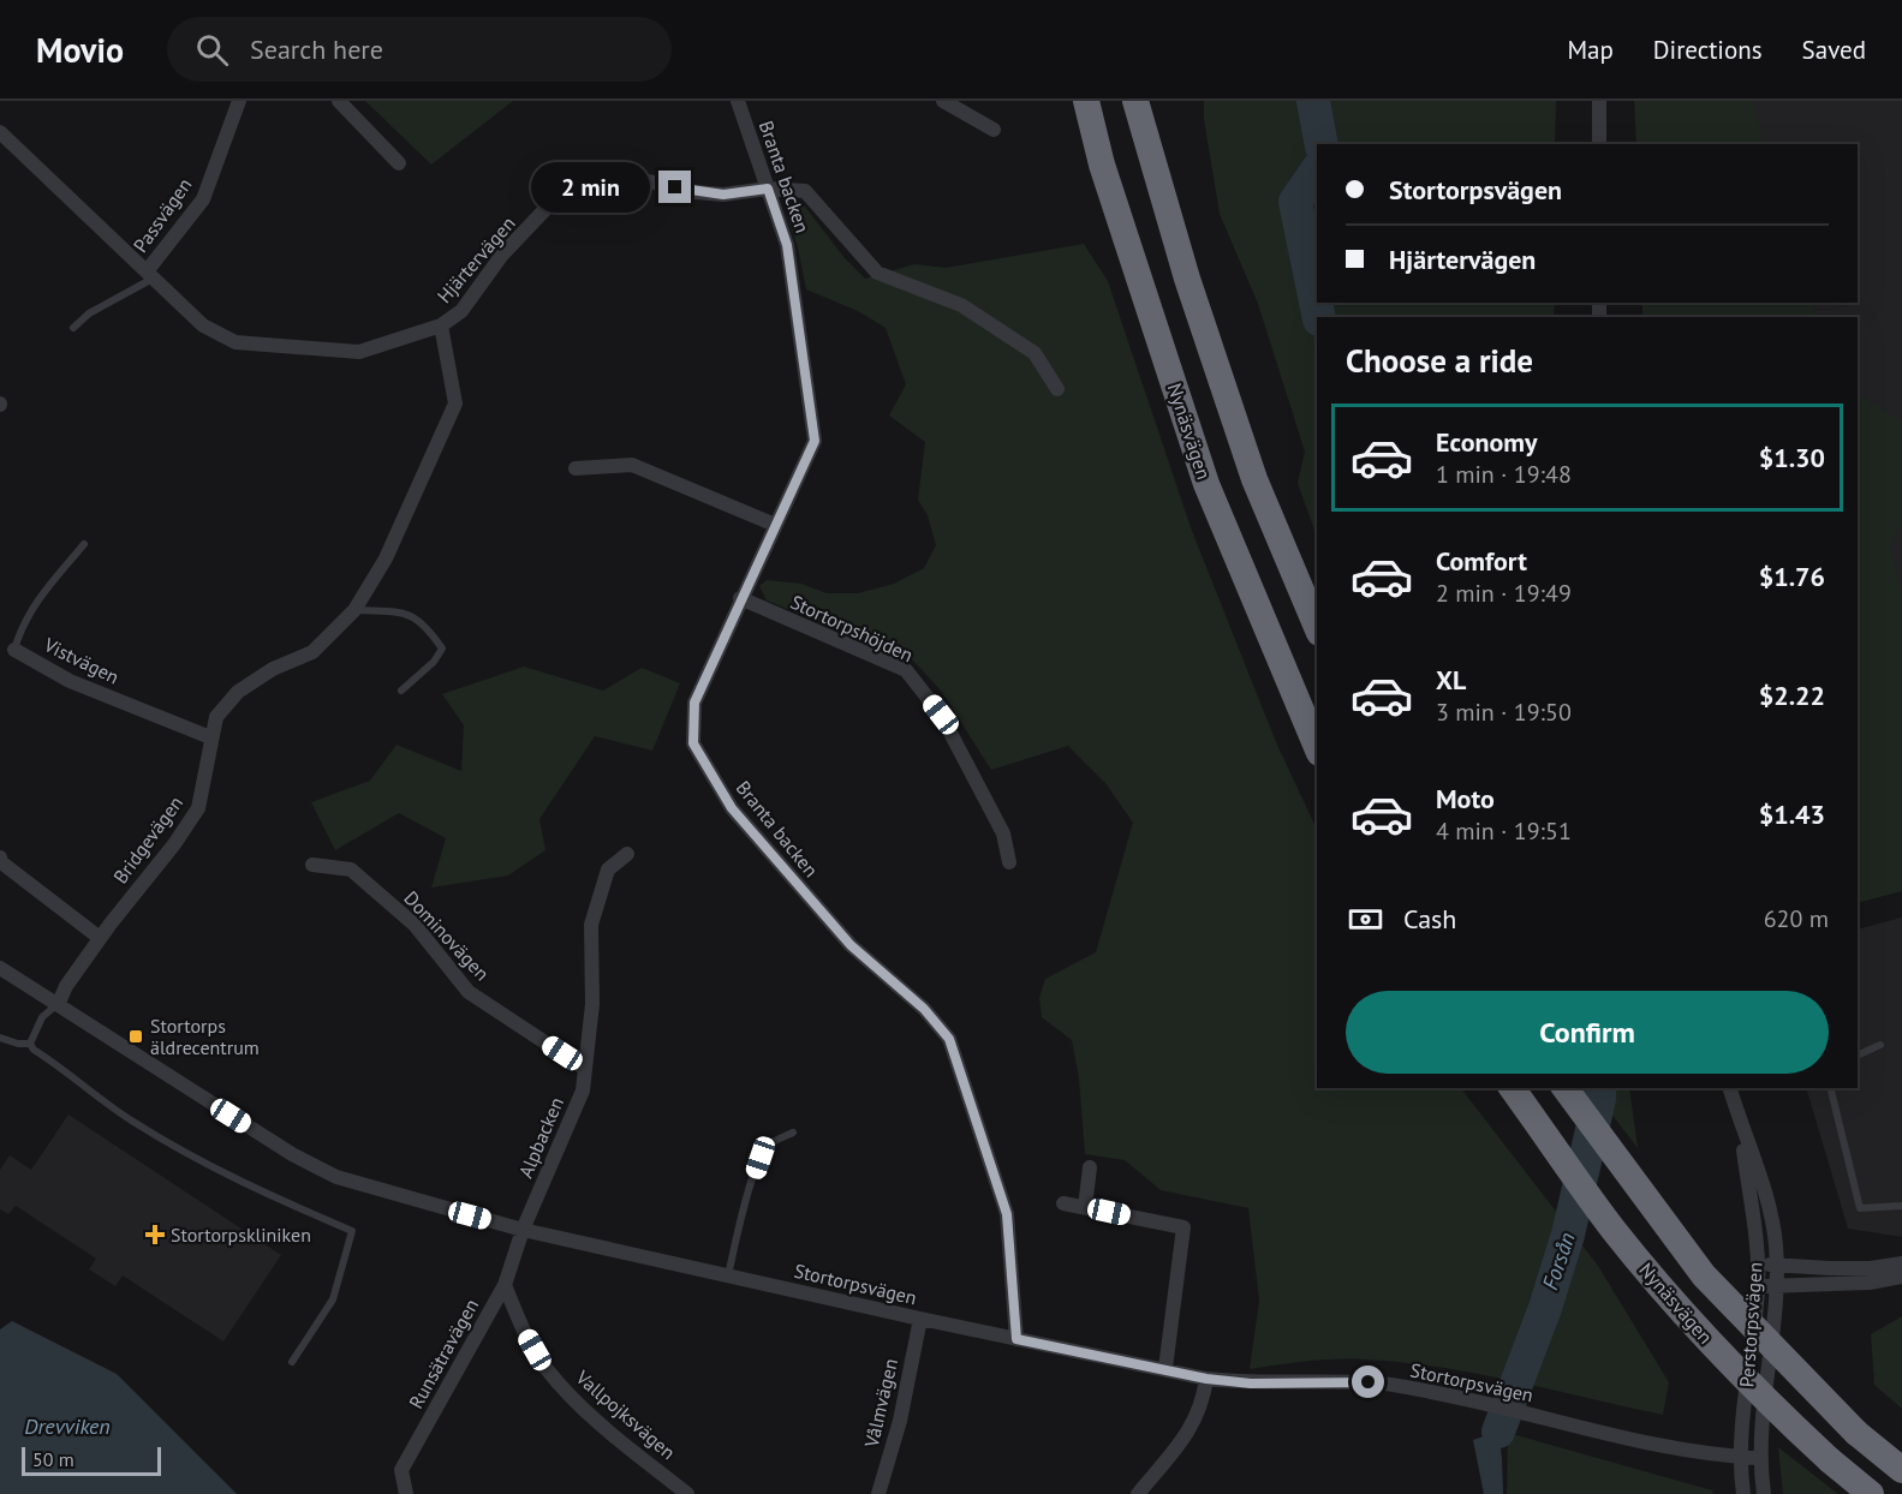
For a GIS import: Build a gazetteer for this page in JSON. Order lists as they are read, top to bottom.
{
  "streets": {
    "highway": ["Nynäsvägen"],
    "street": [
      "Branta backen",
      "Passvägen",
      "Hjärtervägen",
      "Stortorpshöjden",
      "Vistvägen",
      "Bridgevägen",
      "Dominovägen",
      "Alpbacken",
      "Stortorpsvägen",
      "Perstorpsvägen",
      "Runsätravägen",
      "Vålmvägen",
      "Vallpojksvägen"
    ]
  },
  "crossings": [
    ["Branta backen", "Hjärtervägen"],
    ["Branta backen", "Stortorpshöjden"],
    ["Branta backen", "Stortorpsvägen"],
    ["Passvägen", "Hjärtervägen"],
    ["Hjärtervägen", "Bridgevägen"],
    ["Vistvägen", "Bridgevägen"],
    ["Bridgevägen", "Stortorpsvägen"],
    ["Dominovägen", "Alpbacken"],
    ["Alpbacken", "Stortorpsvägen"],
    ["Alpbacken", "Runsätravägen"],
    ["Stortorpsvägen", "Perstorpsvägen"],
    ["Stortorpsvägen", "Runsätravägen"],
    ["Stortorpsvägen", "Vålmvägen"],
    ["Runsätravägen", "Vallpojksvägen"]
  ],
  "water": ["Forsån", "Drevviken"],
  "places": {
    "transit": ["Stortorps äldrecentrum"],
    "health": ["Stortorpskliniken"]
  },
  "scale_bar": "50 m",
  "page": {
    "header": "Movio",
    "search": "Search here",
    "nav": ["Map", "Directions", "Saved"],
    "banner": ["Stortorpsvägen", "Hjärtervägen"],
    "bubble": "2 min",
    "heading": "Choose a ride",
    "list": [
      {
        "name": "Economy",
        "note": "1 min · 19:48",
        "value": "$1.30"
      },
      {
        "name": "Comfort",
        "note": "2 min · 19:49",
        "value": "$1.76"
      },
      {
        "name": "XL",
        "note": "3 min · 19:50",
        "value": "$2.22"
      },
      {
        "name": "Moto",
        "note": "4 min · 19:51",
        "value": "$1.43"
      }
    ],
    "pay": ["Cash", "620 m"],
    "buttons": "Confirm",
    "scale": "50 m"
  }
}
